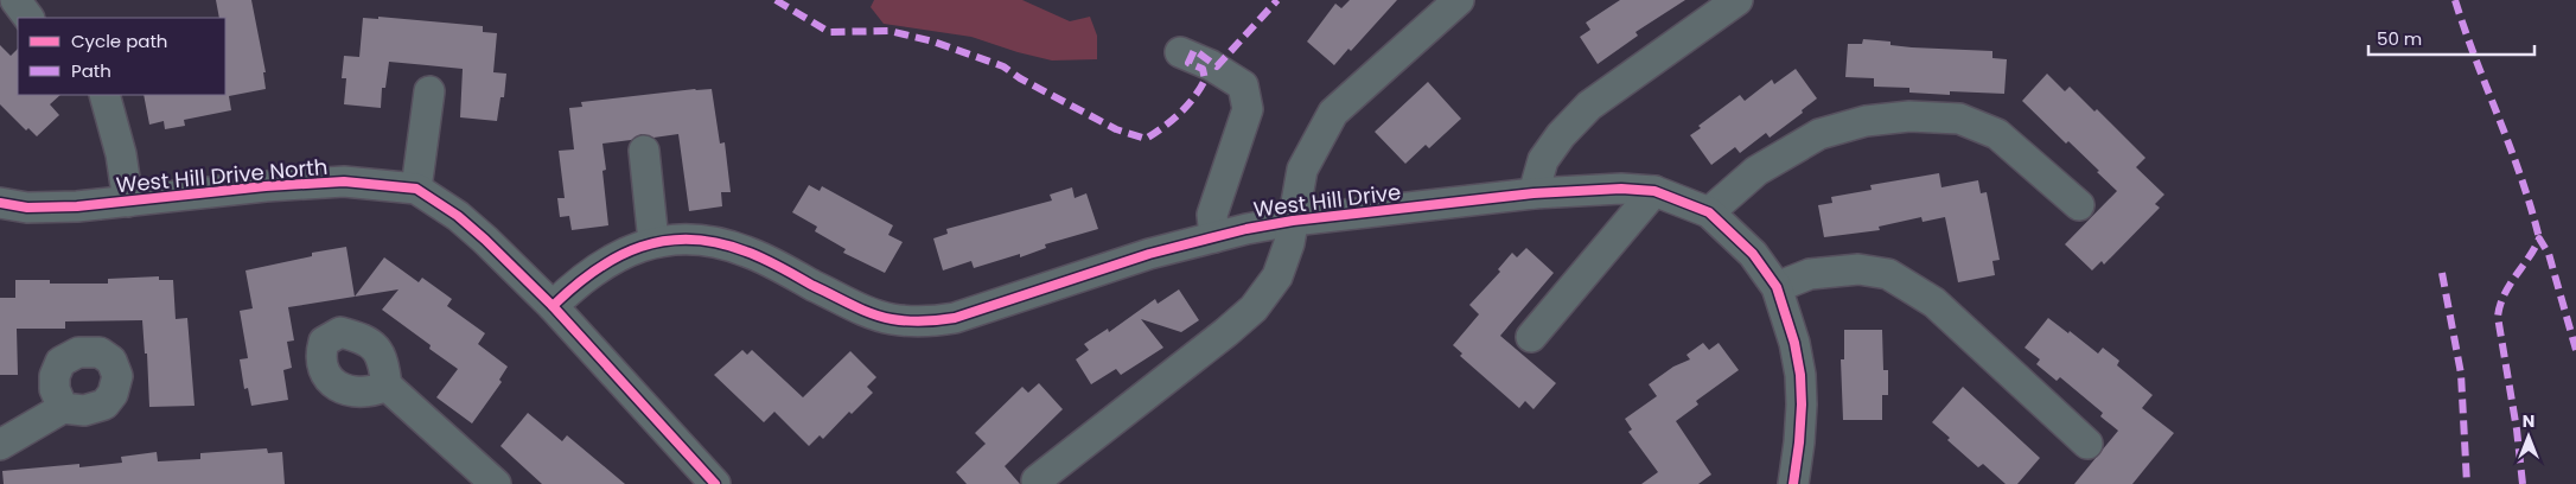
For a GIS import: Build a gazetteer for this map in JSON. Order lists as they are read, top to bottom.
{
  "streets": {
    "street": ["West Hill Drive North", "West Hill Drive"]
  },
  "crossings": [
    ["West Hill Drive North", "West Hill Drive"]
  ],
  "legend": ["Cycle path", "Path"],
  "scale_bar": "50 m",
  "north": "top"
}
